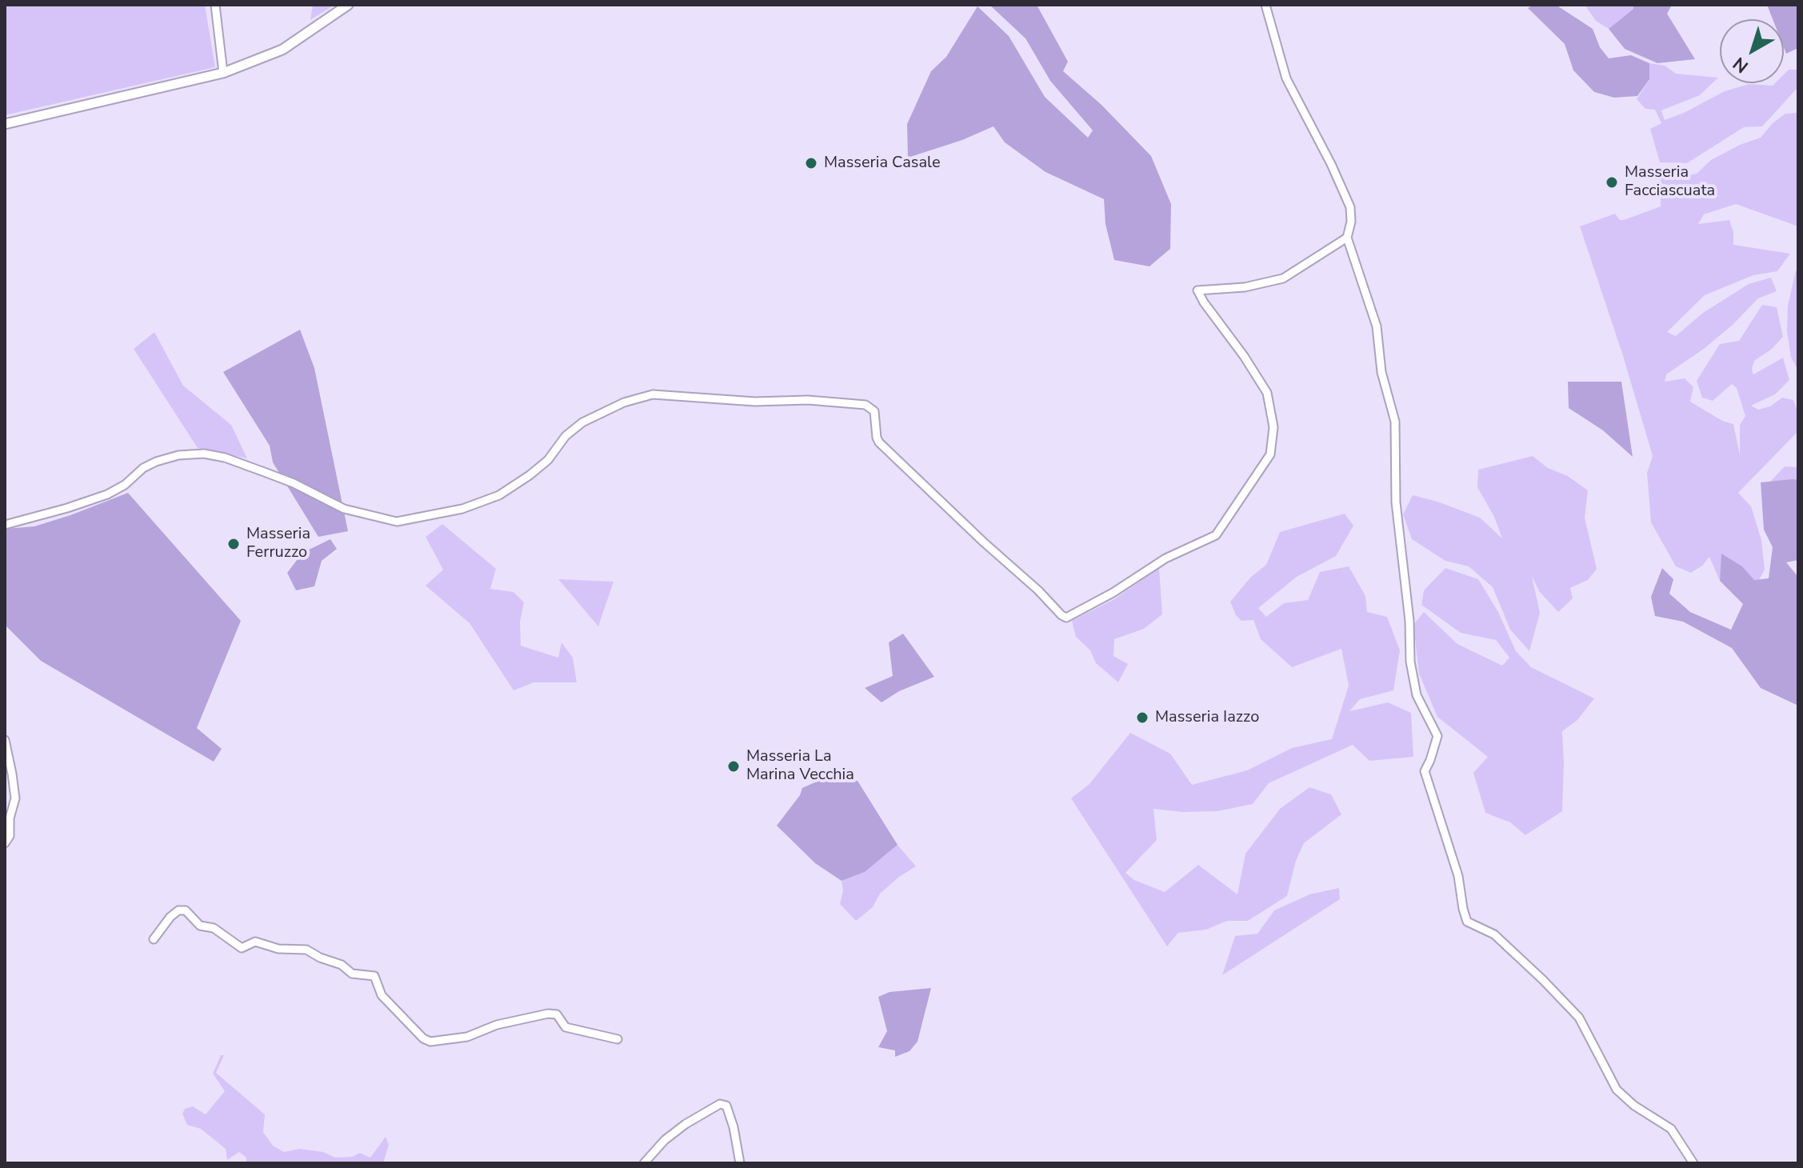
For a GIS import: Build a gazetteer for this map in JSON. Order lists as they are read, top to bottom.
{
  "places": [
    "Masseria Casale",
    "Masseria Facciascuata",
    "Masseria Ferruzzo",
    "Masseria Iazzo",
    "Masseria La Marina Vecchia"
  ],
  "north": "bottom left"
}
